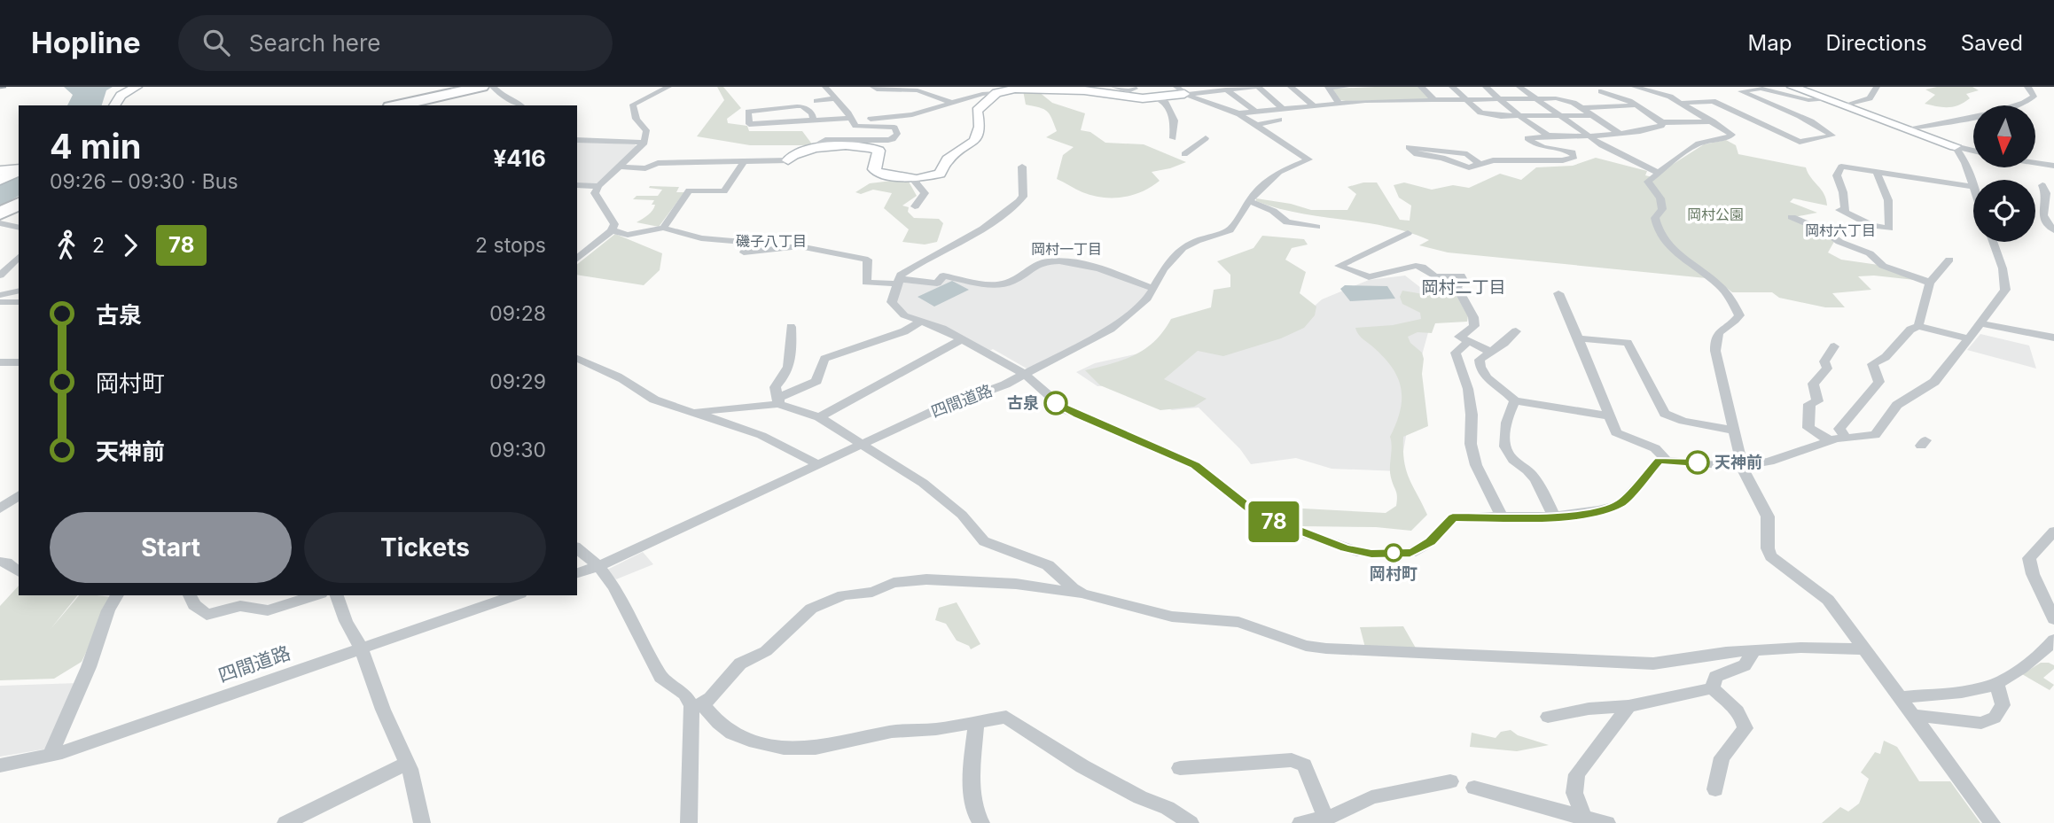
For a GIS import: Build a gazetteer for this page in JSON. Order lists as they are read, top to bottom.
{
  "streets": {
    "street": ["四間道路"]
  },
  "districts": [
    "岡村六丁目",
    "磯子八丁目",
    "岡村一丁目",
    "岡村二丁目"
  ],
  "parks": ["岡村公園"],
  "places": ["古泉", "天神前", "岡村町"],
  "lines": ["bus line 78"],
  "north": "bottom",
  "page": {
    "header": "Hopline",
    "search": "Search here",
    "nav": ["Map", "Directions", "Saved"],
    "on_map": "78",
    "heading": ["4 min", "09:26 – 09:30 · Bus", "¥416"],
    "legs": ["2", "78", "2 stops"],
    "list": [
      {
        "name": "古泉",
        "value": "09:28"
      },
      {
        "name": "岡村町",
        "value": "09:29"
      },
      {
        "name": "天神前",
        "value": "09:30"
      }
    ],
    "buttons": ["Start", "Tickets"]
  }
}
